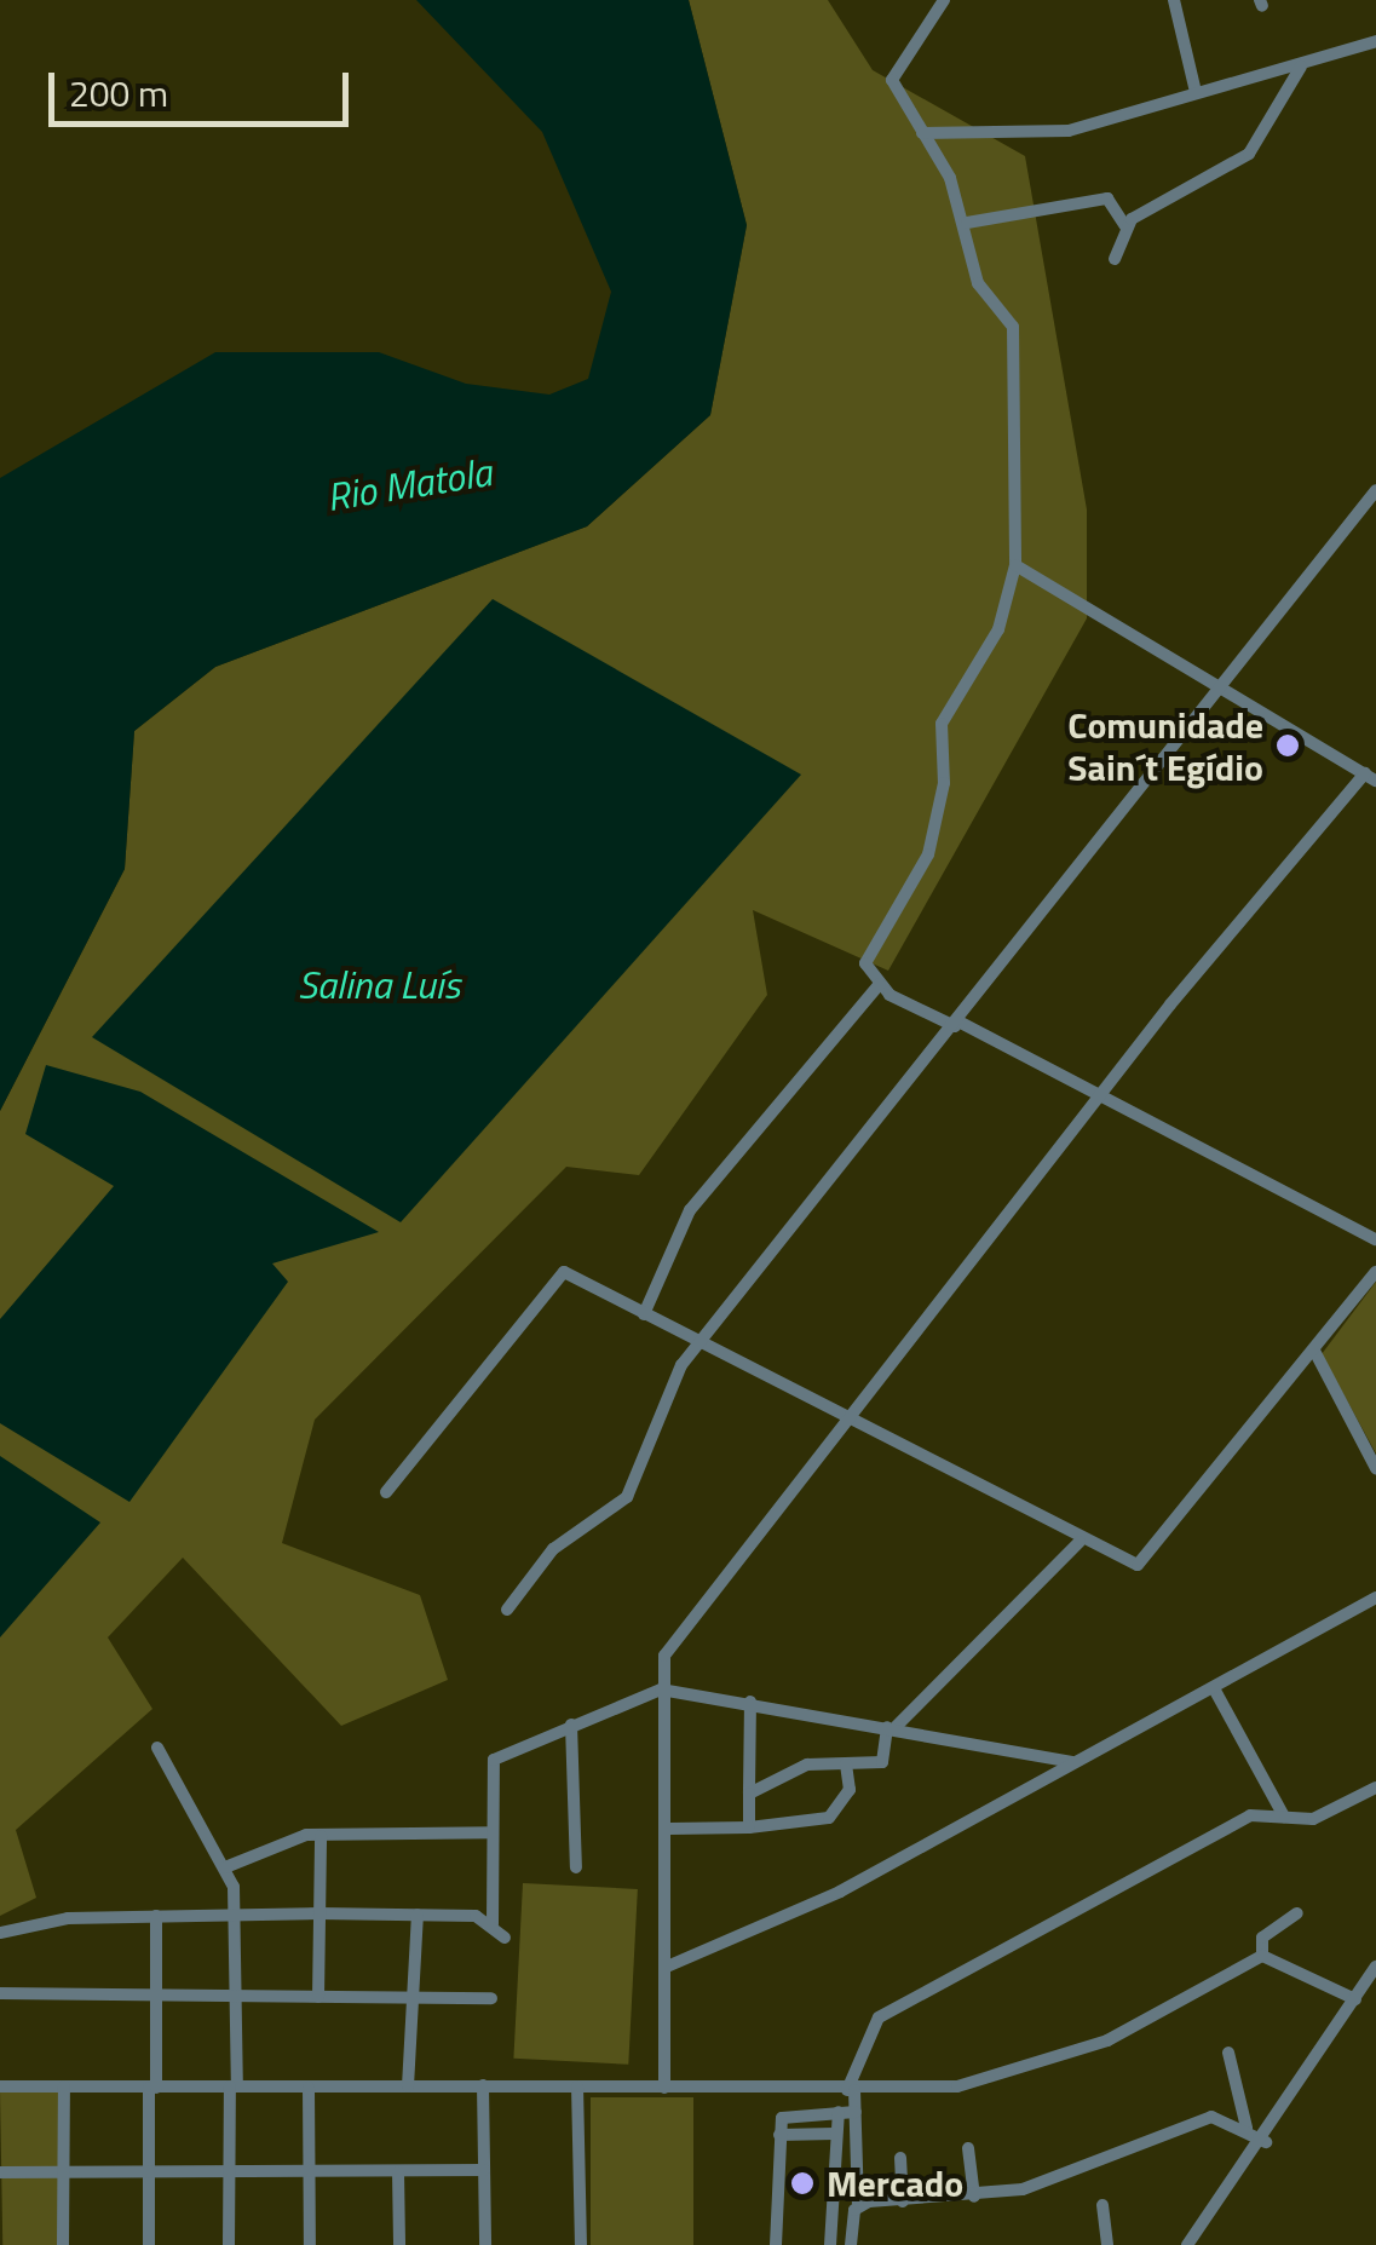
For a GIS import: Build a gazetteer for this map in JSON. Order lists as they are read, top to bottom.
{
  "water": ["Rio Matola", "Salina Luís"],
  "places": ["Comunidade Sain´t Egídio", "Mercado"],
  "scale_bar": "200 m"
}
